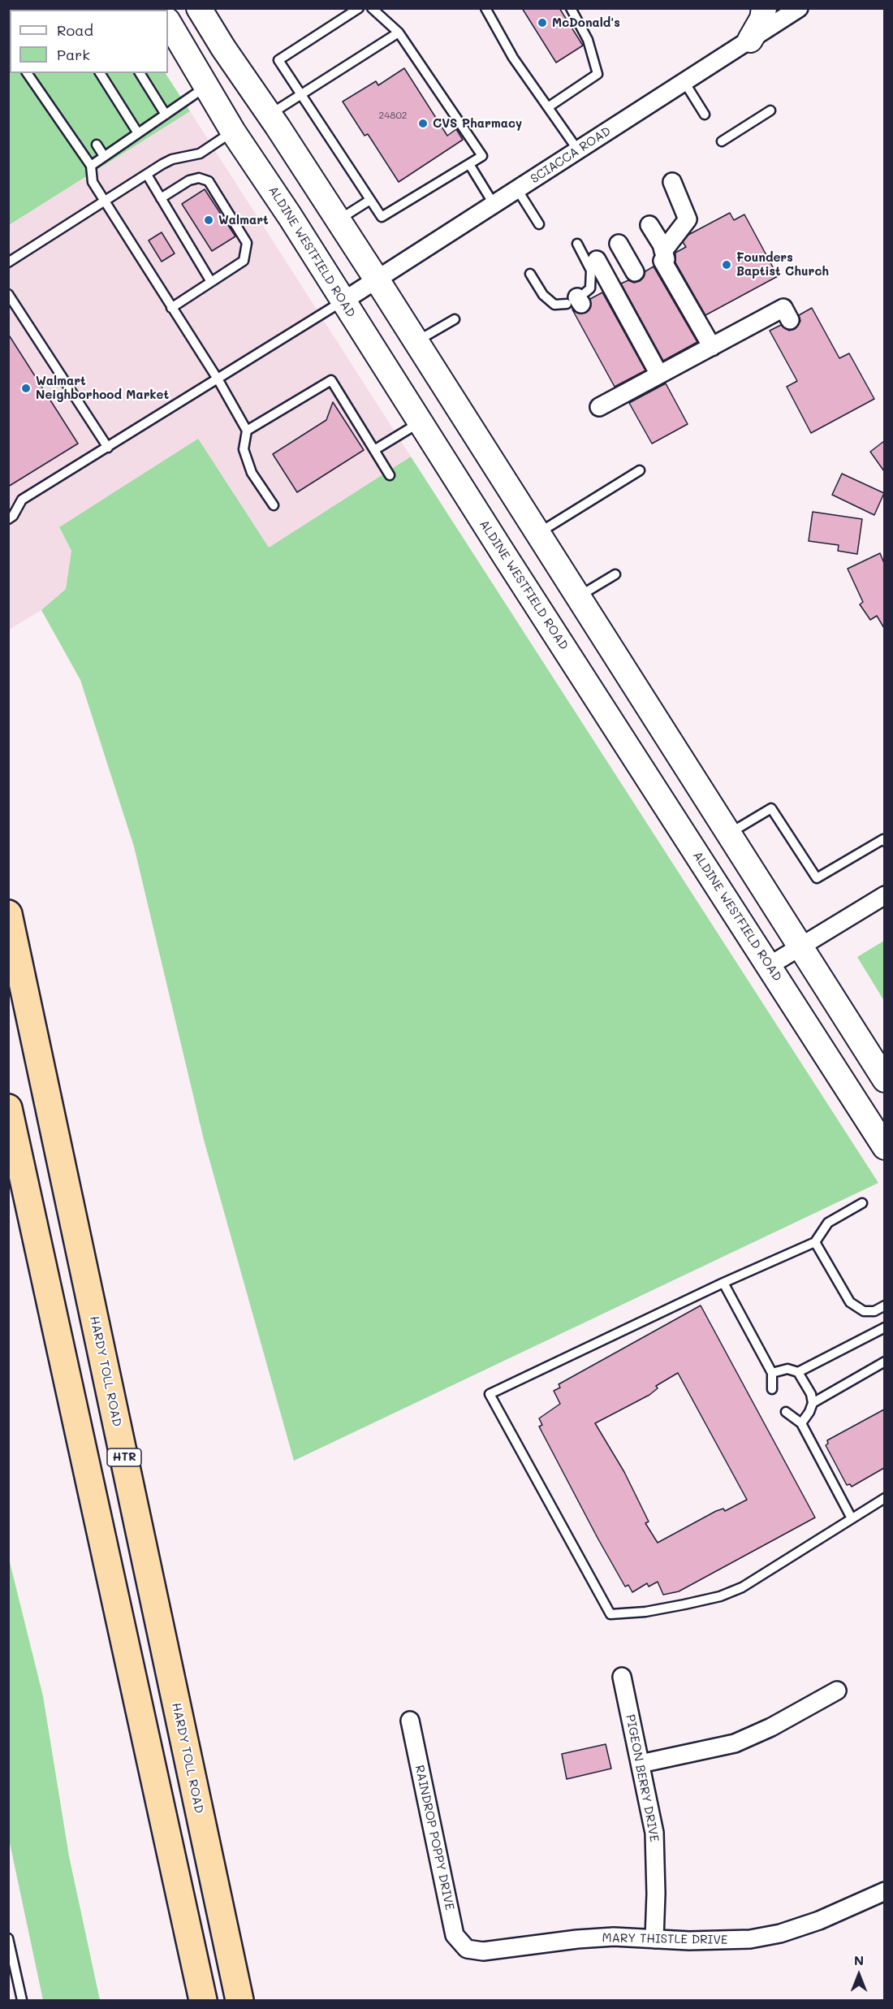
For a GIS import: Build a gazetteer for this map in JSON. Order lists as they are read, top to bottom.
{
  "streets": {
    "highway": ["HARDY TOLL ROAD", "HTR"],
    "main road": ["ALDINE WESTFIELD ROAD"],
    "street": [
      "SCIACCA ROAD",
      "PIGEON BERRY DRIVE",
      "RAINDROP POPPY DRIVE",
      "MARY THISTLE DRIVE"
    ]
  },
  "crossings": [
    ["SCIACCA ROAD", "ALDINE WESTFIELD ROAD"],
    ["PIGEON BERRY DRIVE", "MARY THISTLE DRIVE"],
    ["RAINDROP POPPY DRIVE", "MARY THISTLE DRIVE"]
  ],
  "places": [
    "McDonald's",
    "CVS Pharmacy",
    "Walmart",
    "Founders Baptist Church",
    "Walmart Neighborhood Market"
  ],
  "house_numbers": ["24802"],
  "legend": ["Road", "Park"],
  "north": "top"
}
